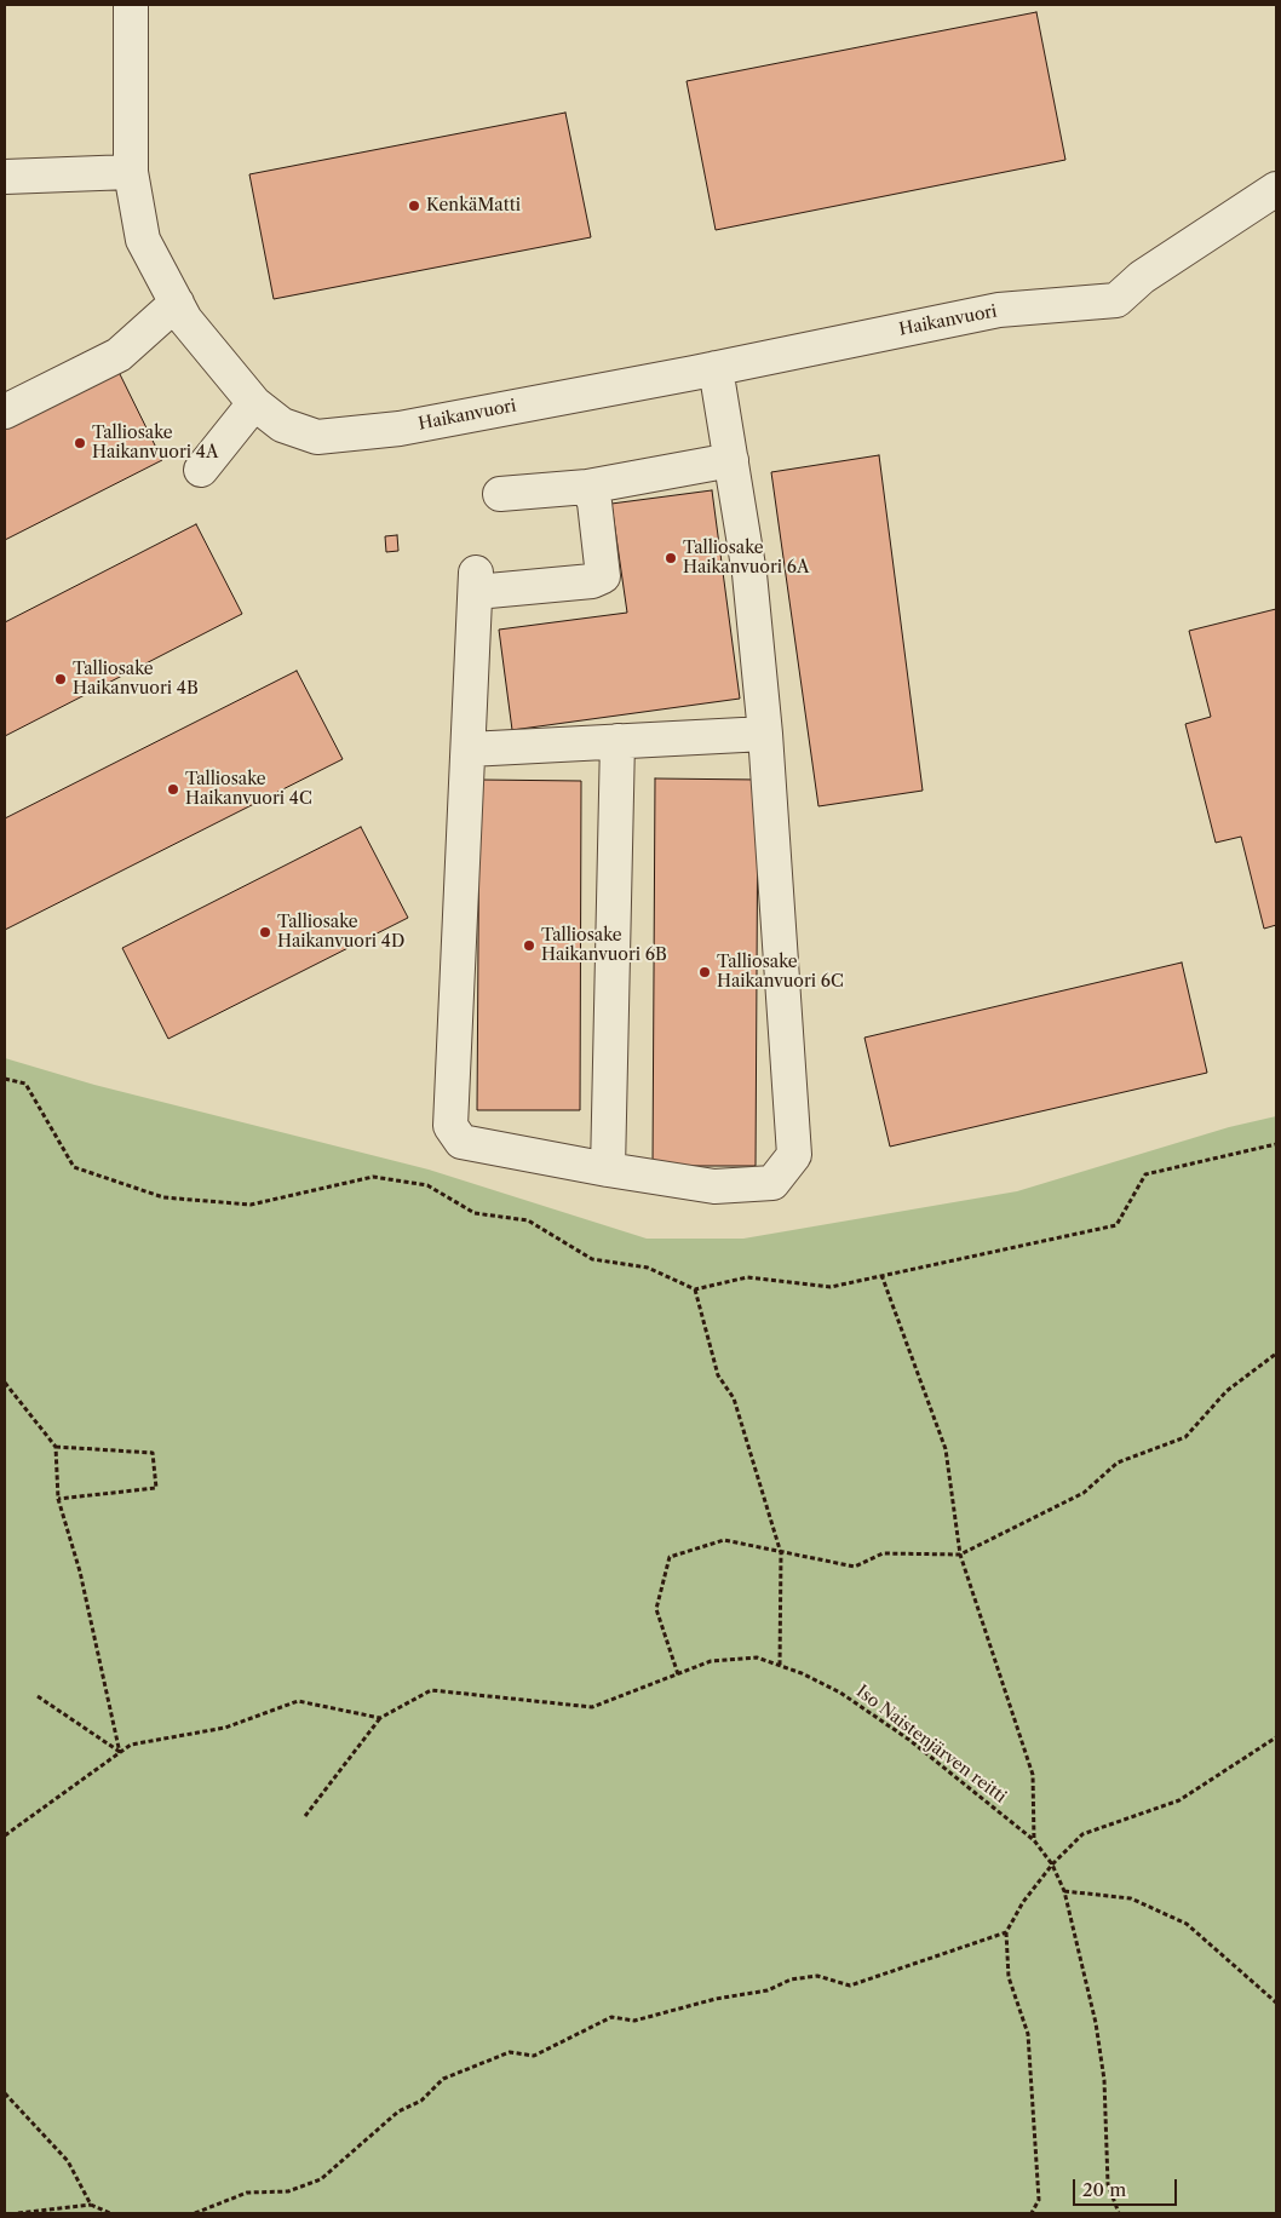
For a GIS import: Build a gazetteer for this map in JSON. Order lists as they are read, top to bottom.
{
  "streets": {
    "street": ["Haikanvuori"],
    "path": ["Iso Naistenjärven reitti"]
  },
  "places": [
    "KenkäMatti",
    "Talliosake Haikanvuori 4A",
    "Talliosake Haikanvuori 6A",
    "Talliosake Haikanvuori 4B",
    "Talliosake Haikanvuori 4C",
    "Talliosake Haikanvuori 4D",
    "Talliosake Haikanvuori 6B",
    "Talliosake Haikanvuori 6C"
  ],
  "scale_bar": "20 m"
}
